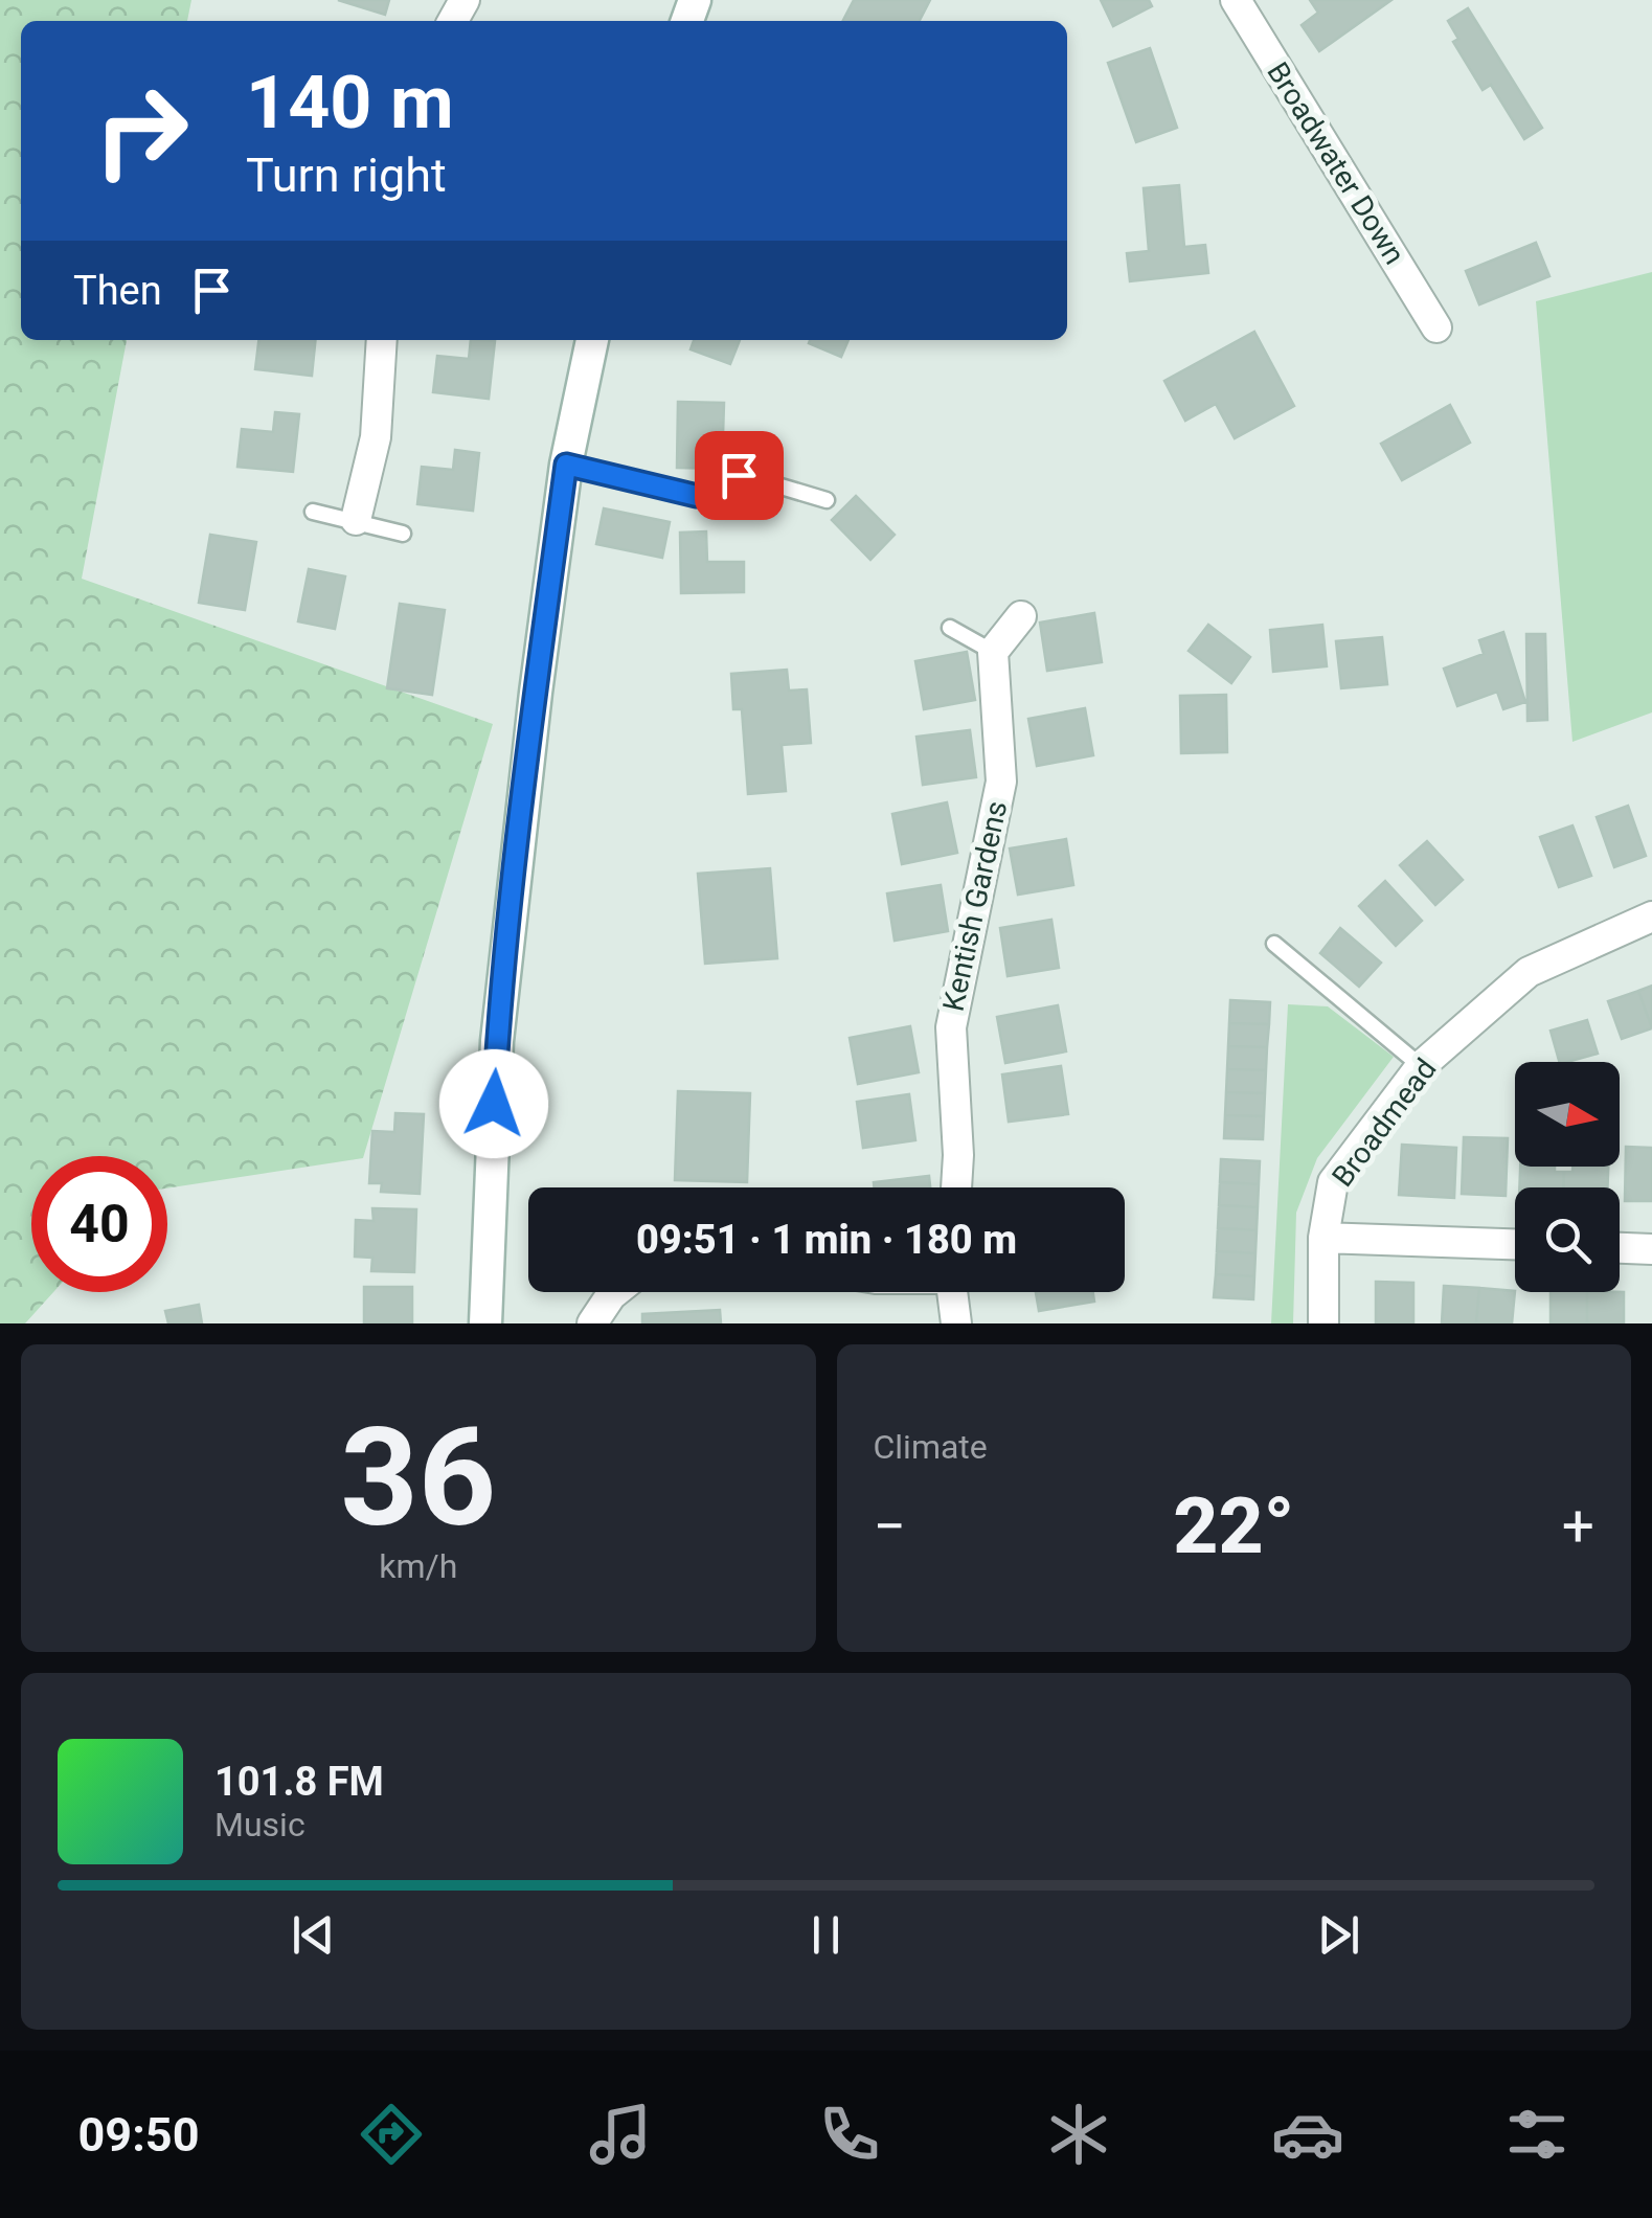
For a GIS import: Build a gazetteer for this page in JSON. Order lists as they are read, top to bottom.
{
  "streets": {
    "street": ["Broadwater Down", "Kentish Gardens", "Broadmead"]
  },
  "north": "right",
  "page": {
    "turn": ["140 m", "Turn right"],
    "then": "Then",
    "limit": "40",
    "trip": "09:51 · 1 min · 180 m",
    "tile": [
      ["36", "km/h"],
      "Climate"
    ],
    "heat": ["−", "22°", "+"],
    "song": ["101.8 FM", "Music"],
    "tabs": "09:50"
  }
}
